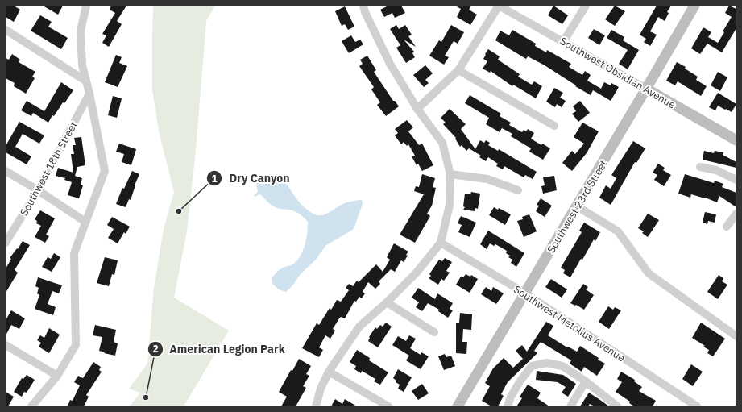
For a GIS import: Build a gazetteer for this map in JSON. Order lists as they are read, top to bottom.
{
  "streets": {
    "street": [
      "Southwest Obsidian Avenue",
      "Southwest 18th Street",
      "Southwest 23rd Street",
      "Southwest Metolius Avenue"
    ]
  },
  "crossings": [
    ["Southwest Obsidian Avenue", "Southwest 23rd Street"],
    ["Southwest 23rd Street", "Southwest Metolius Avenue"]
  ],
  "places": ["Dry Canyon", "American Legion Park"]
}
